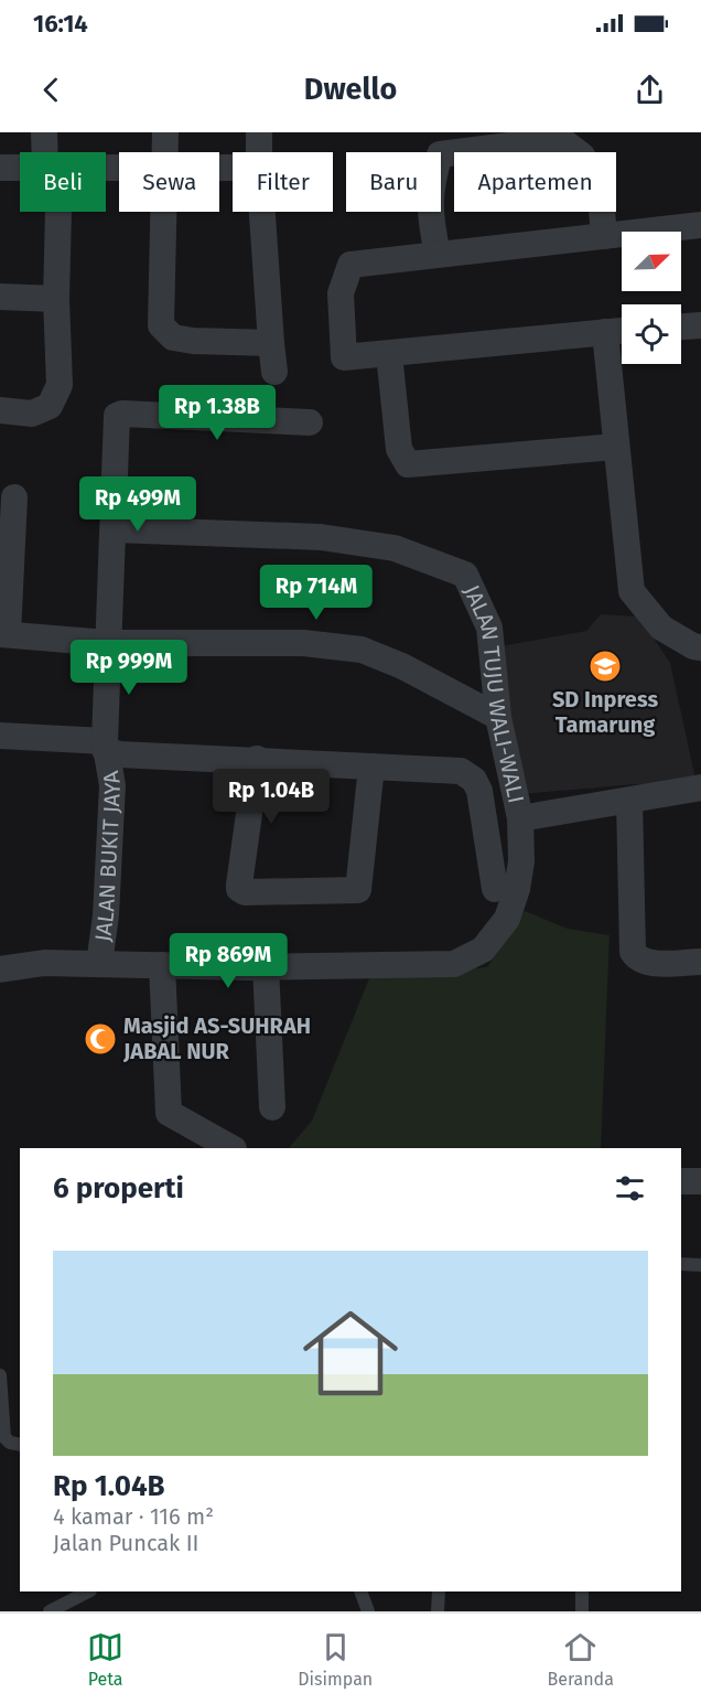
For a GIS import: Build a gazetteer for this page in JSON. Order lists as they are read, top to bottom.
{
  "streets": {
    "street": ["JALAN TUJU WALI-WALI", "JALAN BUKIT JAYA"]
  },
  "crossings": [
    ["JALAN TUJU WALI-WALI", "JALAN BUKIT JAYA"]
  ],
  "places": {
    "school or university": ["SD Inpress Tamarung"],
    "mosque": ["Masjid AS-SUHRAH JABAL NUR"]
  },
  "north": "top right",
  "page": {
    "status": "16:14",
    "header": "Dwello",
    "chip": [
      "Beli",
      "Sewa",
      "Filter",
      "Baru",
      "Apartemen"
    ],
    "price": [
      "Rp 1.38B",
      "Rp 499M",
      "Rp 714M",
      "Rp 999M",
      "Rp 1.04B",
      "Rp 869M"
    ],
    "heading": "6 properti",
    "list": [
      {
        "name": "Rp 1.04B",
        "note": "4 kamar · 116 m² · Jalan Puncak II"
      }
    ],
    "tabs": ["Peta", "Disimpan", "Beranda"]
  }
}
